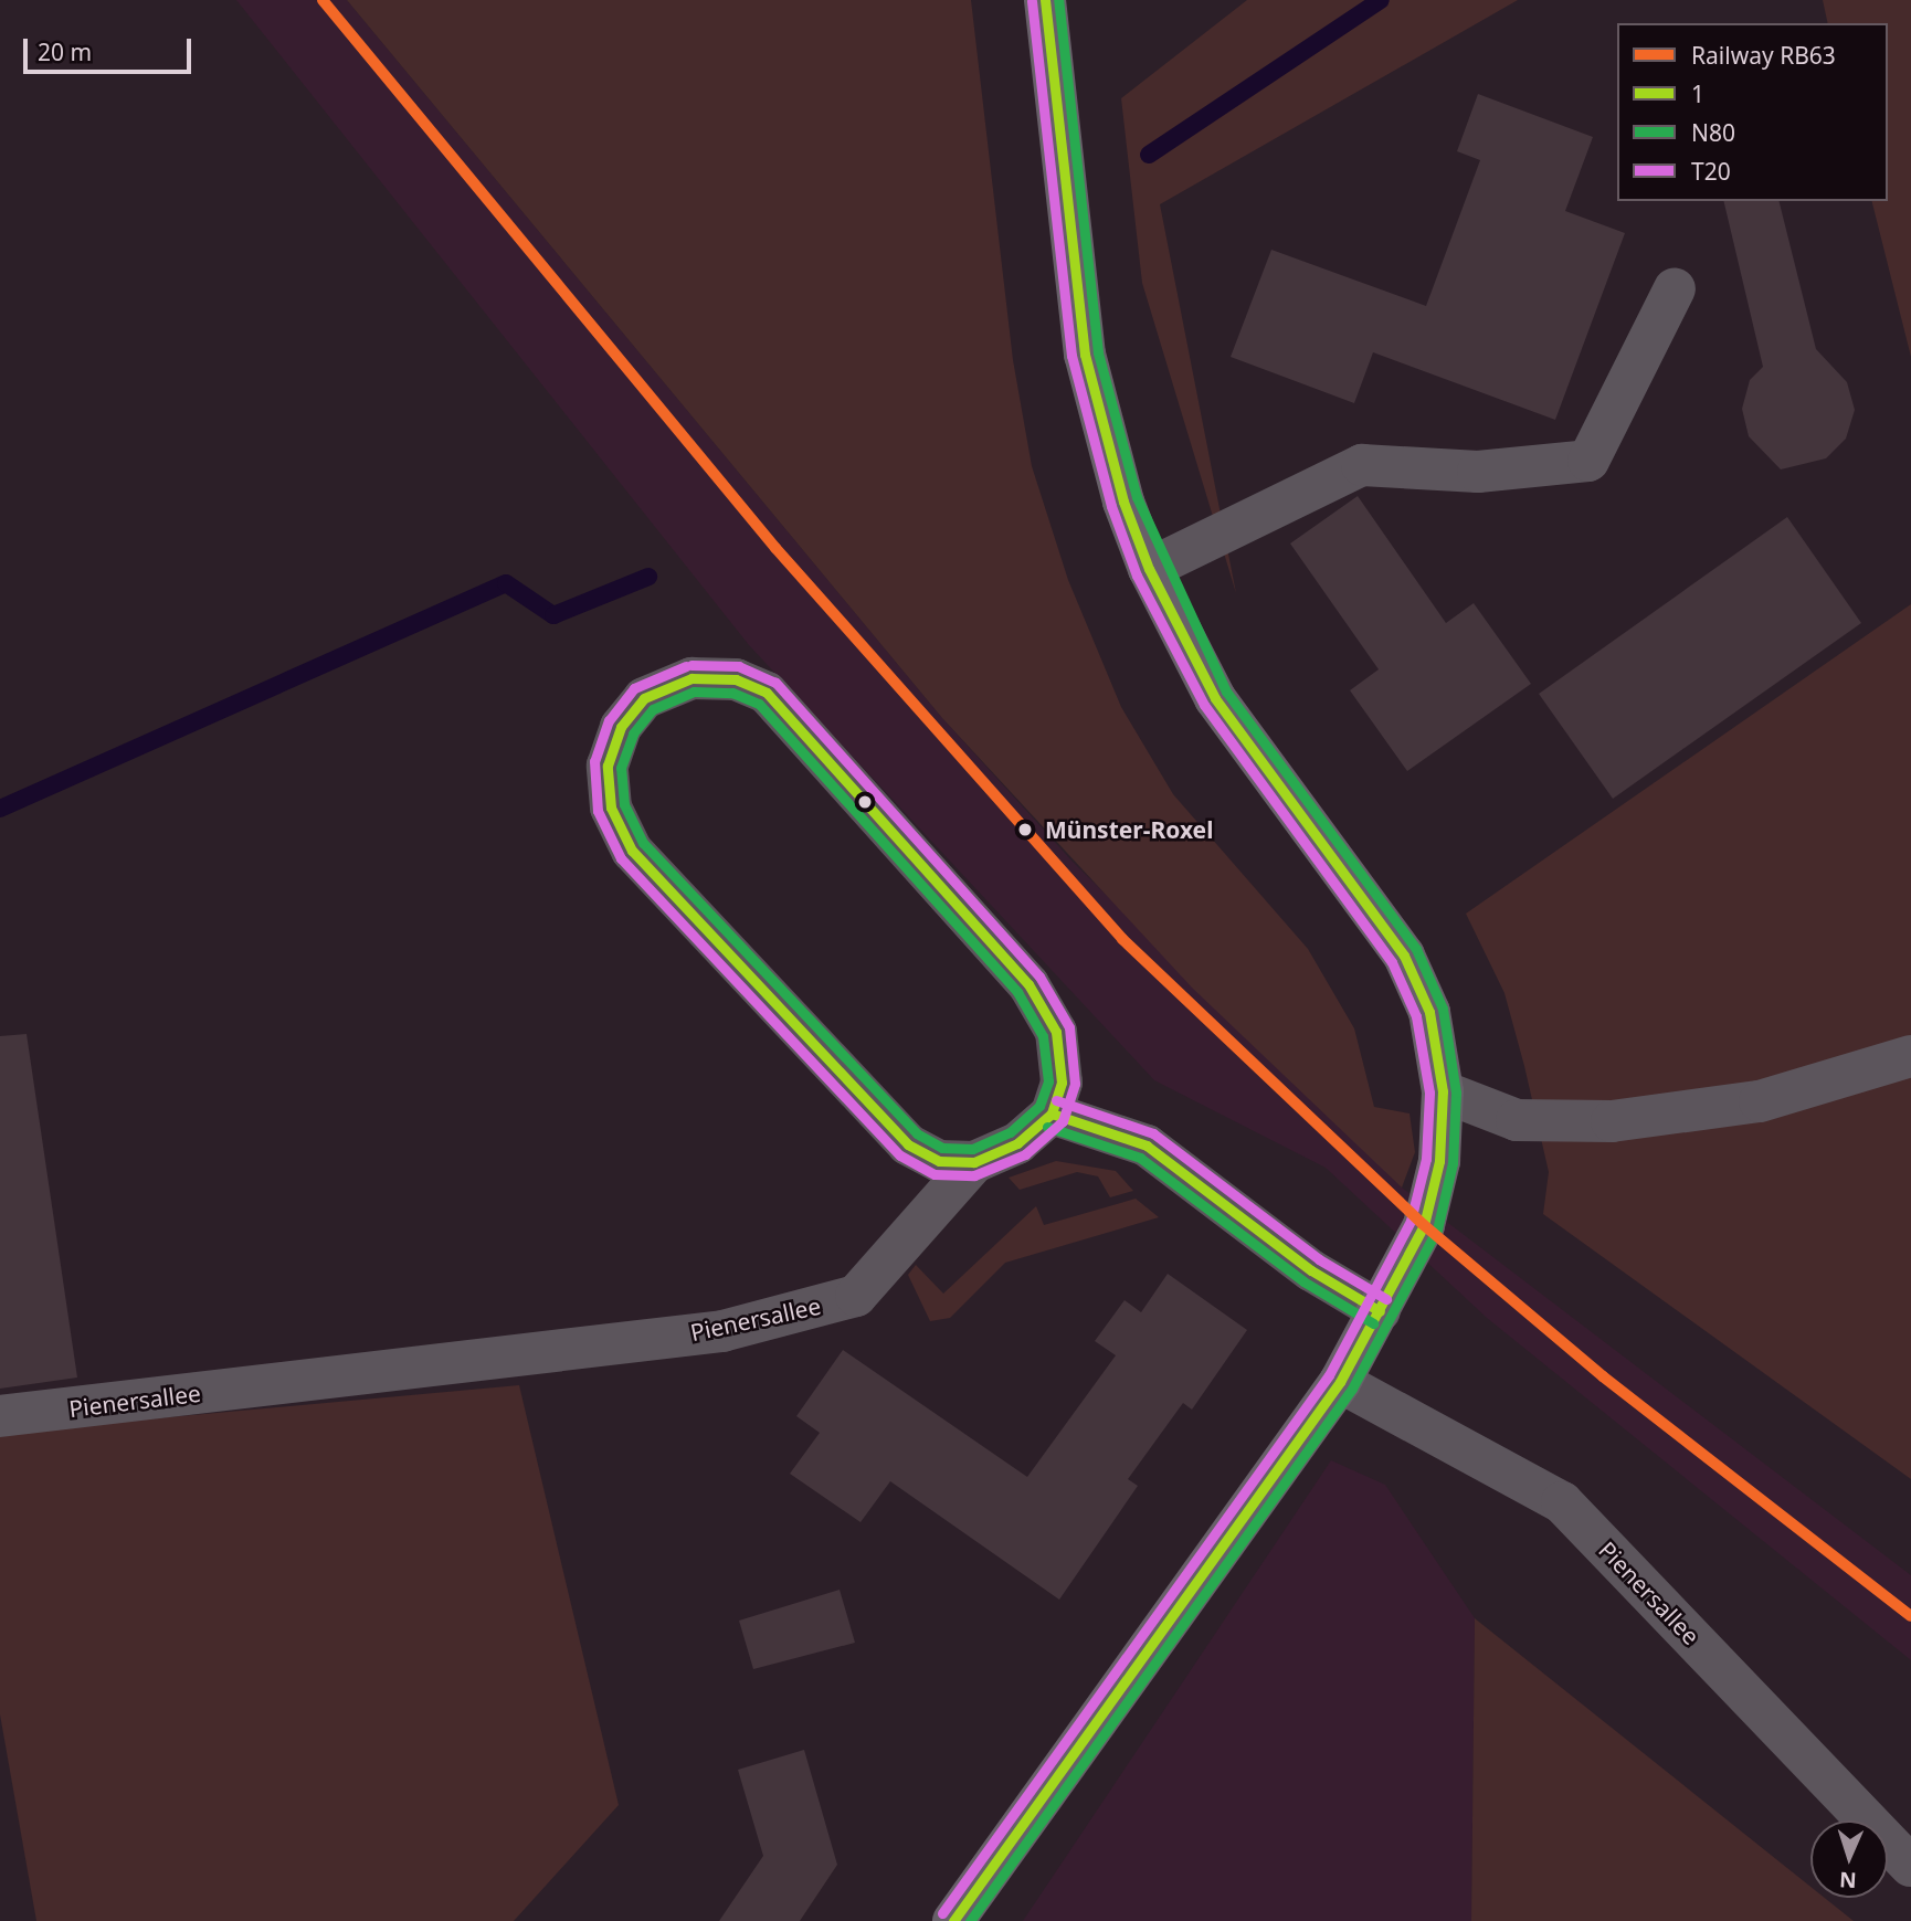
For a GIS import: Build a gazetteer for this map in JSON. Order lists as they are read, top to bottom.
{
  "streets": {
    "lane": ["Pienersallee"]
  },
  "places": ["Münster-Roxel"],
  "lines": [
    "rail line RB63",
    "transit line 1",
    "transit line N80",
    "transit line T20"
  ],
  "legend": [
    "Railway RB63",
    "1",
    "N80",
    "T20"
  ],
  "scale_bar": "20 m",
  "north": "bottom"
}
